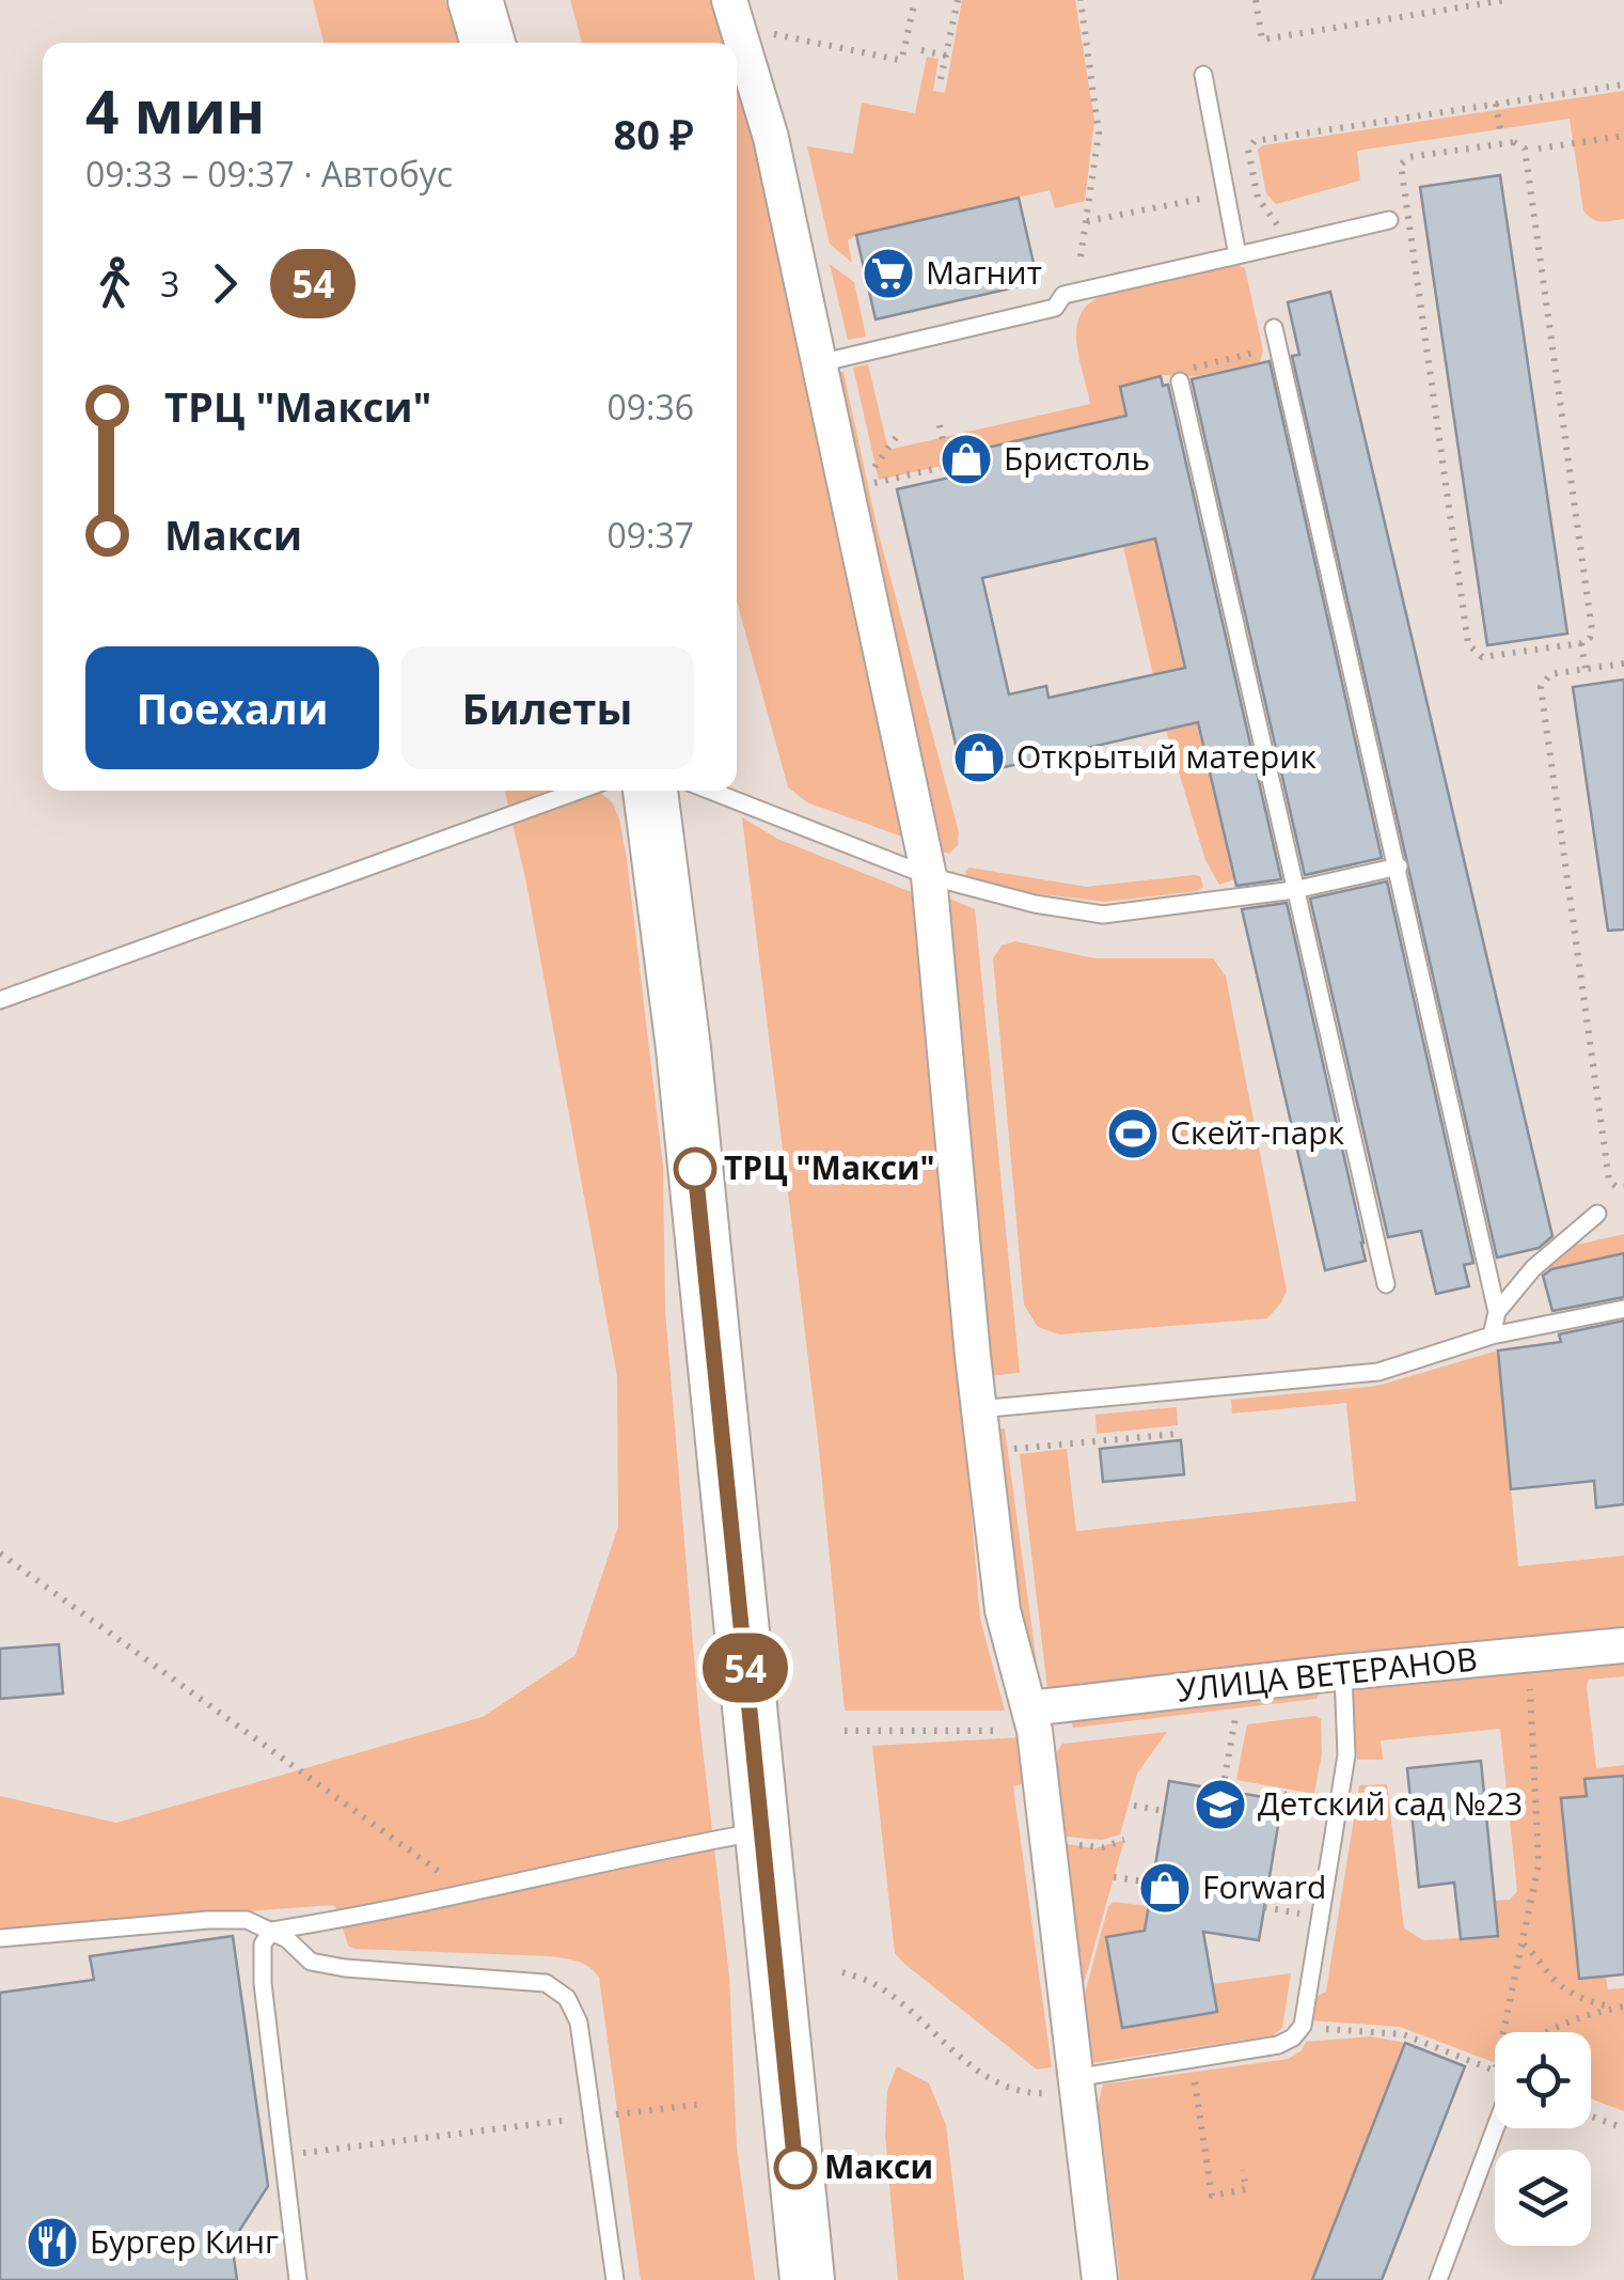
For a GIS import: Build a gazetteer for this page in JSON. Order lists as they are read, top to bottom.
{
  "streets": {
    "street": ["УЛИЦА ВЕТЕРАНОВ"]
  },
  "places": {
    "supermarket": ["Магнит"],
    "shop": ["Бристоль", "Открытый материк", "Forward"],
    "sports": ["Скейт-парк"],
    "other": ["ТРЦ \"Макси\"", "Макси"],
    "school or university": ["Детский сад №23"],
    "restaurant": ["Бургер Кинг"]
  },
  "lines": ["bus line 54"],
  "page": {
    "on_map": "54",
    "heading": ["4 мин", "09:33 – 09:37 · Автобус", "80 ₽"],
    "legs": ["3", "54"],
    "list": [
      {
        "name": "ТРЦ \"Макси\"",
        "value": "09:36"
      },
      {
        "name": "Макси",
        "value": "09:37"
      }
    ],
    "buttons": ["Поехали", "Билеты"]
  }
}
